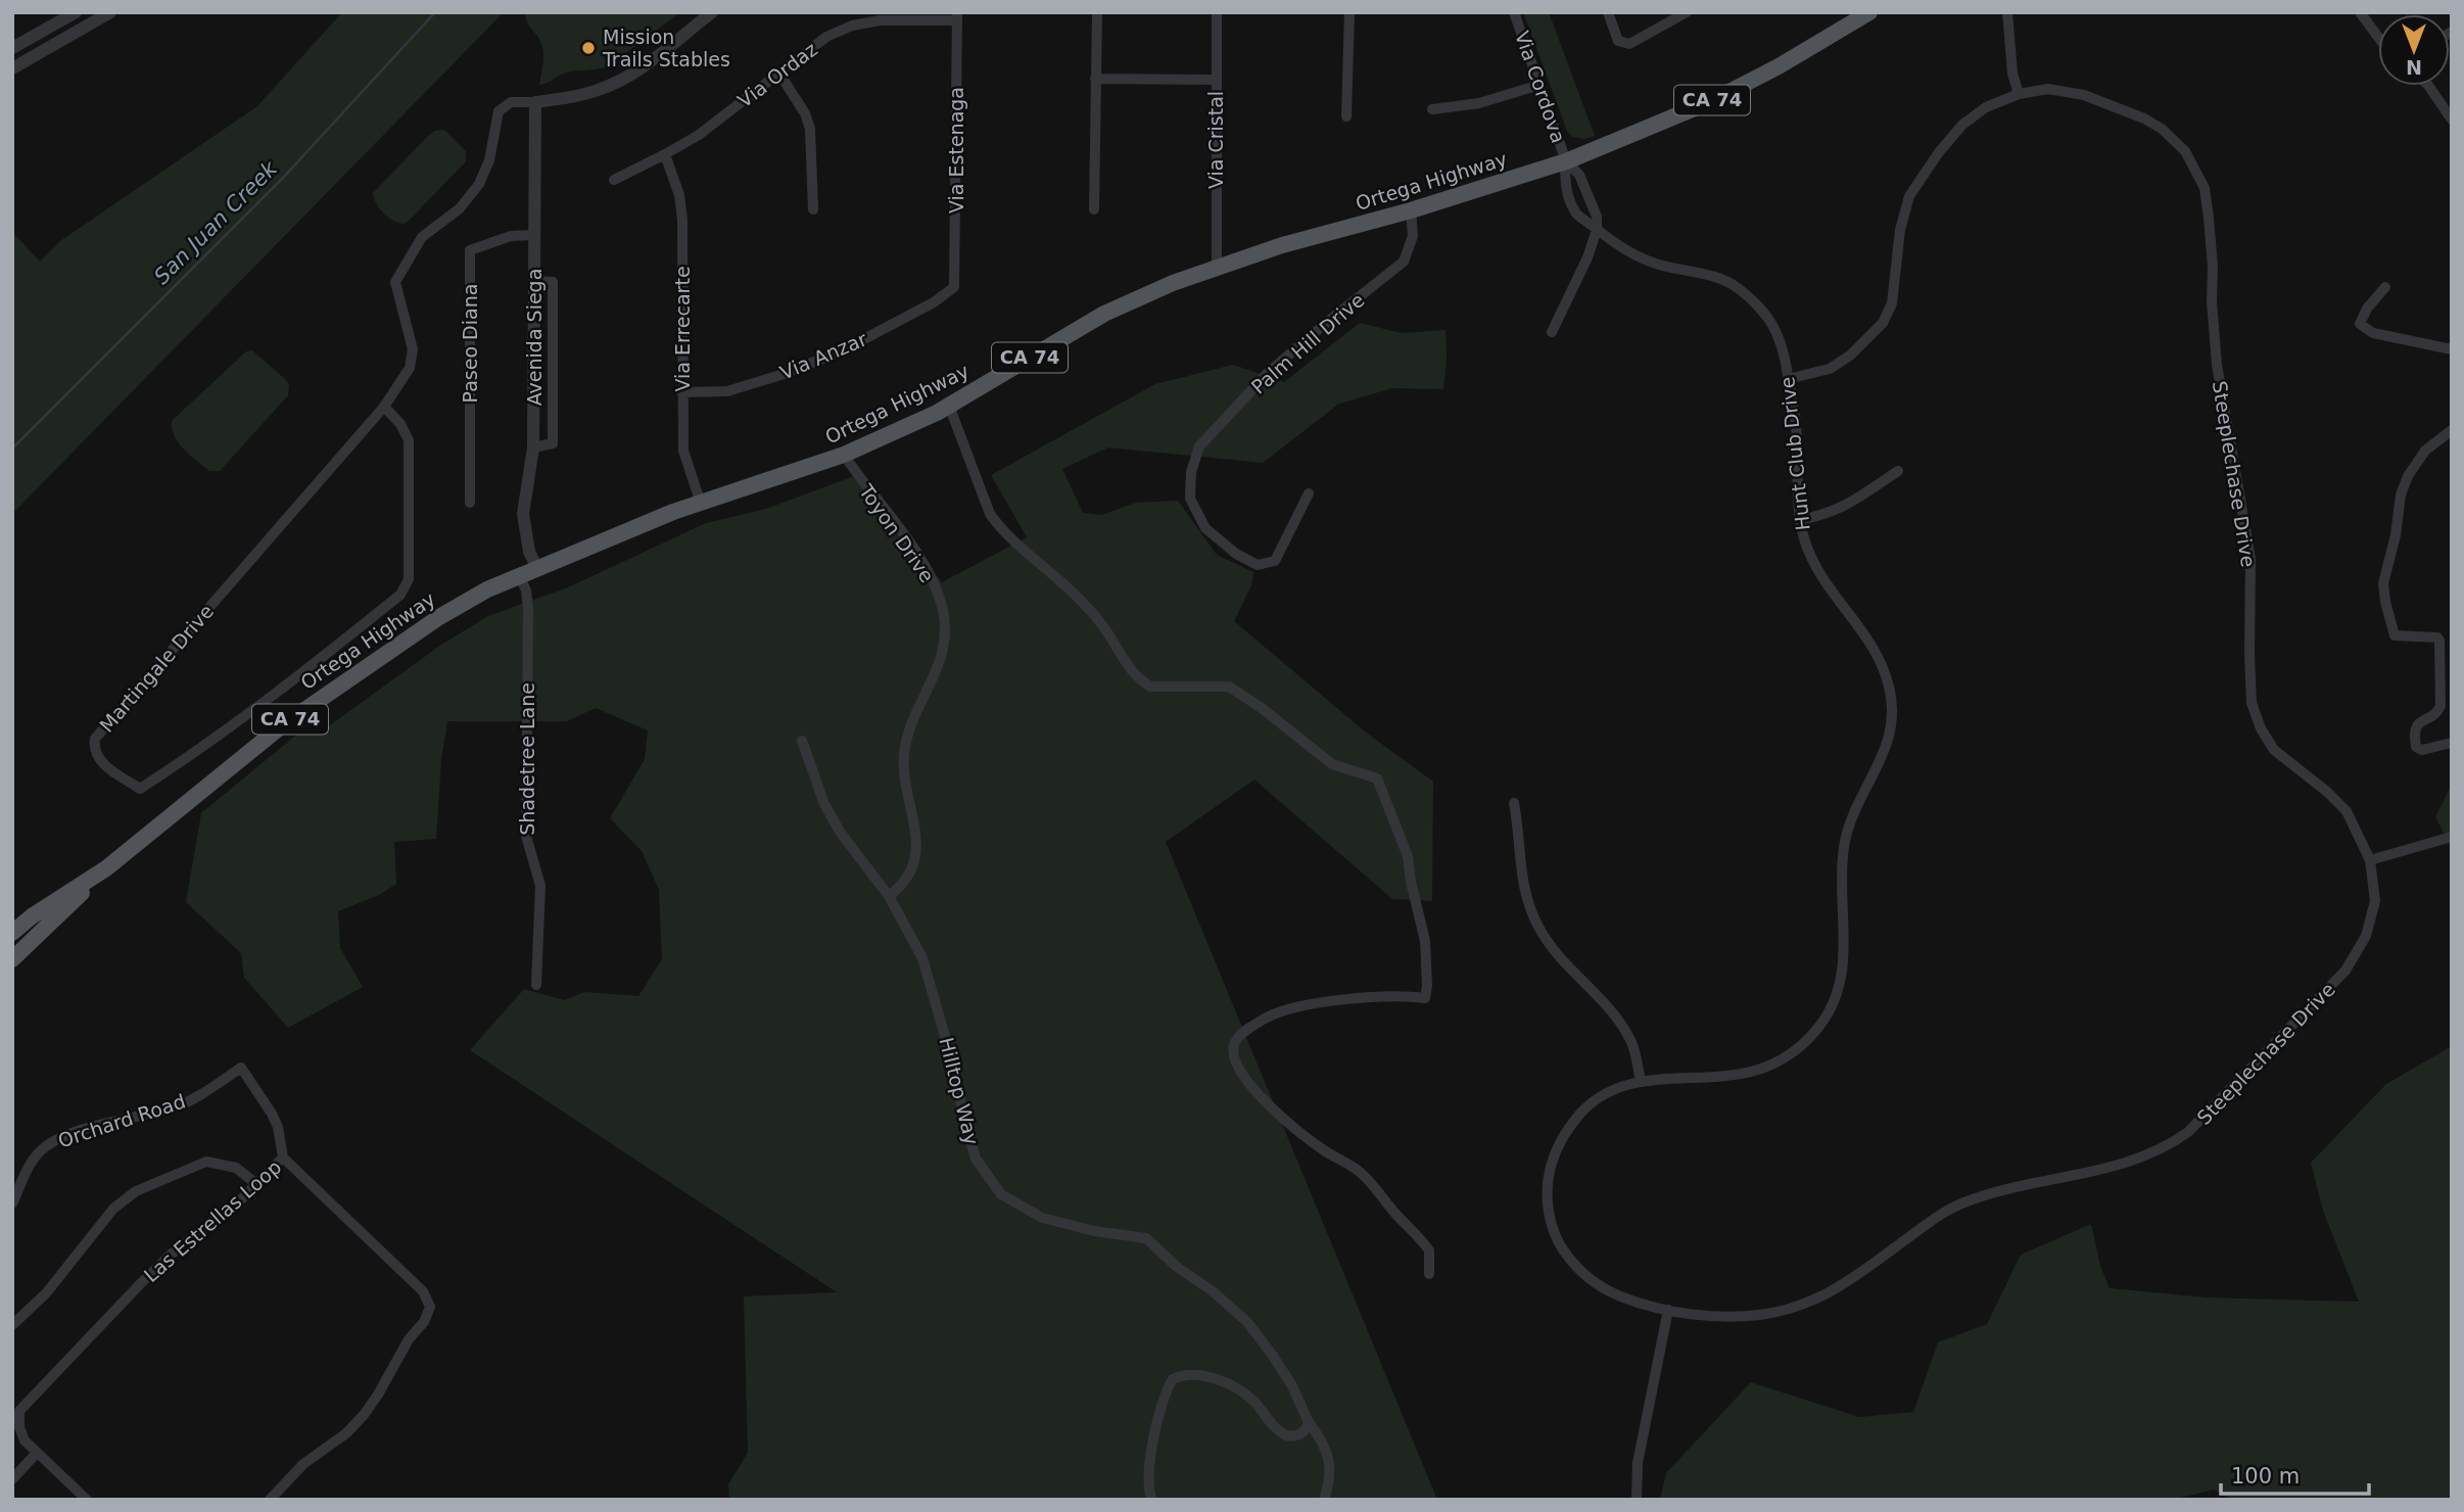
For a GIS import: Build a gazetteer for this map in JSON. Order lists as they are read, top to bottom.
{
  "streets": {
    "main road": ["CA 74", "Ortega Highway"],
    "street": [
      "Via Ordaz",
      "Via Cordova",
      "Via Cristal",
      "Via Estenaga",
      "Via Errecarte",
      "Avenida Siega",
      "Paseo Diana",
      "Palm Hill Drive",
      "Via Anzar",
      "Hunt Club Drive",
      "Steeplechase Drive",
      "Toyon Drive",
      "Martingale Drive",
      "Shadetree Lane",
      "Hilltop Way",
      "Orchard Road",
      "Las Estrellas Loop"
    ]
  },
  "crossings": [
    ["Via Ordaz", "Via Estenaga"],
    ["Via Ordaz", "Via Errecarte"],
    ["Via Cordova", "Ortega Highway"],
    ["Via Cordova", "Hunt Club Drive"],
    ["Via Cristal", "Ortega Highway"],
    ["Via Estenaga", "Via Anzar"],
    ["Ortega Highway", "Via Errecarte"],
    ["Ortega Highway", "Avenida Siega"],
    ["Ortega Highway", "Palm Hill Drive"],
    ["Ortega Highway", "Hunt Club Drive"],
    ["Ortega Highway", "Toyon Drive"],
    ["Ortega Highway", "Shadetree Lane"],
    ["Via Errecarte", "Via Anzar"],
    ["Avenida Siega", "Paseo Diana"],
    ["Avenida Siega", "Martingale Drive"],
    ["Hunt Club Drive", "Steeplechase Drive"],
    ["Toyon Drive", "Hilltop Way"],
    ["Orchard Road", "Las Estrellas Loop"]
  ],
  "water": ["San Juan Creek"],
  "places": ["Mission Trails Stables"],
  "scale_bar": "100 m",
  "north": "bottom"
}
